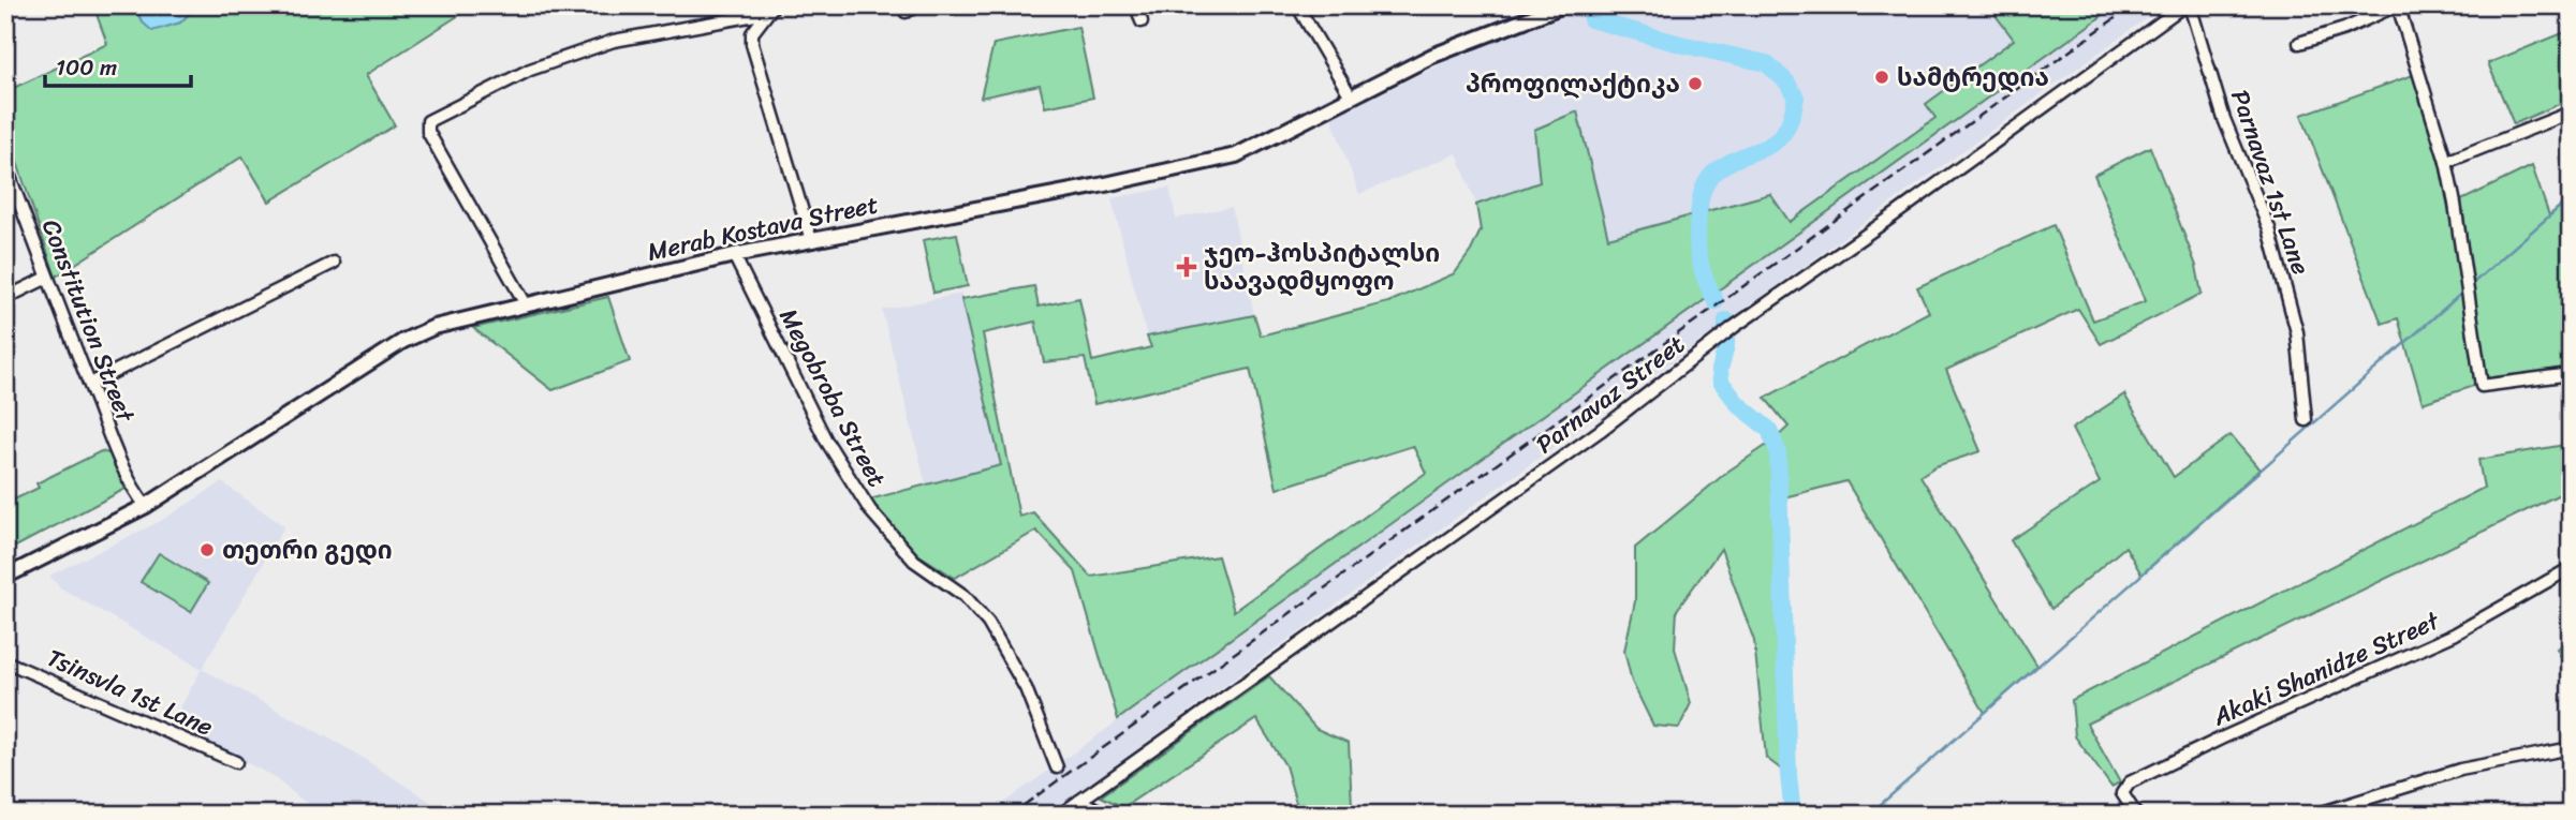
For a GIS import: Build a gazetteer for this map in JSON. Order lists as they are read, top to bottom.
{
  "streets": {
    "main road": ["Merab Kostava Street"],
    "street": [
      "Parnavaz 1st Lane",
      "Constitution Street",
      "Parnavaz Street",
      "Megobroba Street",
      "Akaki Shanidze Street",
      "Tsinsvla 1st Lane"
    ]
  },
  "crossings": [
    ["Parnavaz 1st Lane", "Parnavaz Street"],
    ["Merab Kostava Street", "Constitution Street"],
    ["Merab Kostava Street", "Megobroba Street"]
  ],
  "places": {
    "other": ["სამტრედია", "პროფილაქტიკა", "თეთრი გედი"],
    "health": ["ჯეო-ჰოსპიტალსი საავადმყოფო"]
  },
  "scale_bar": "100 m"
}
